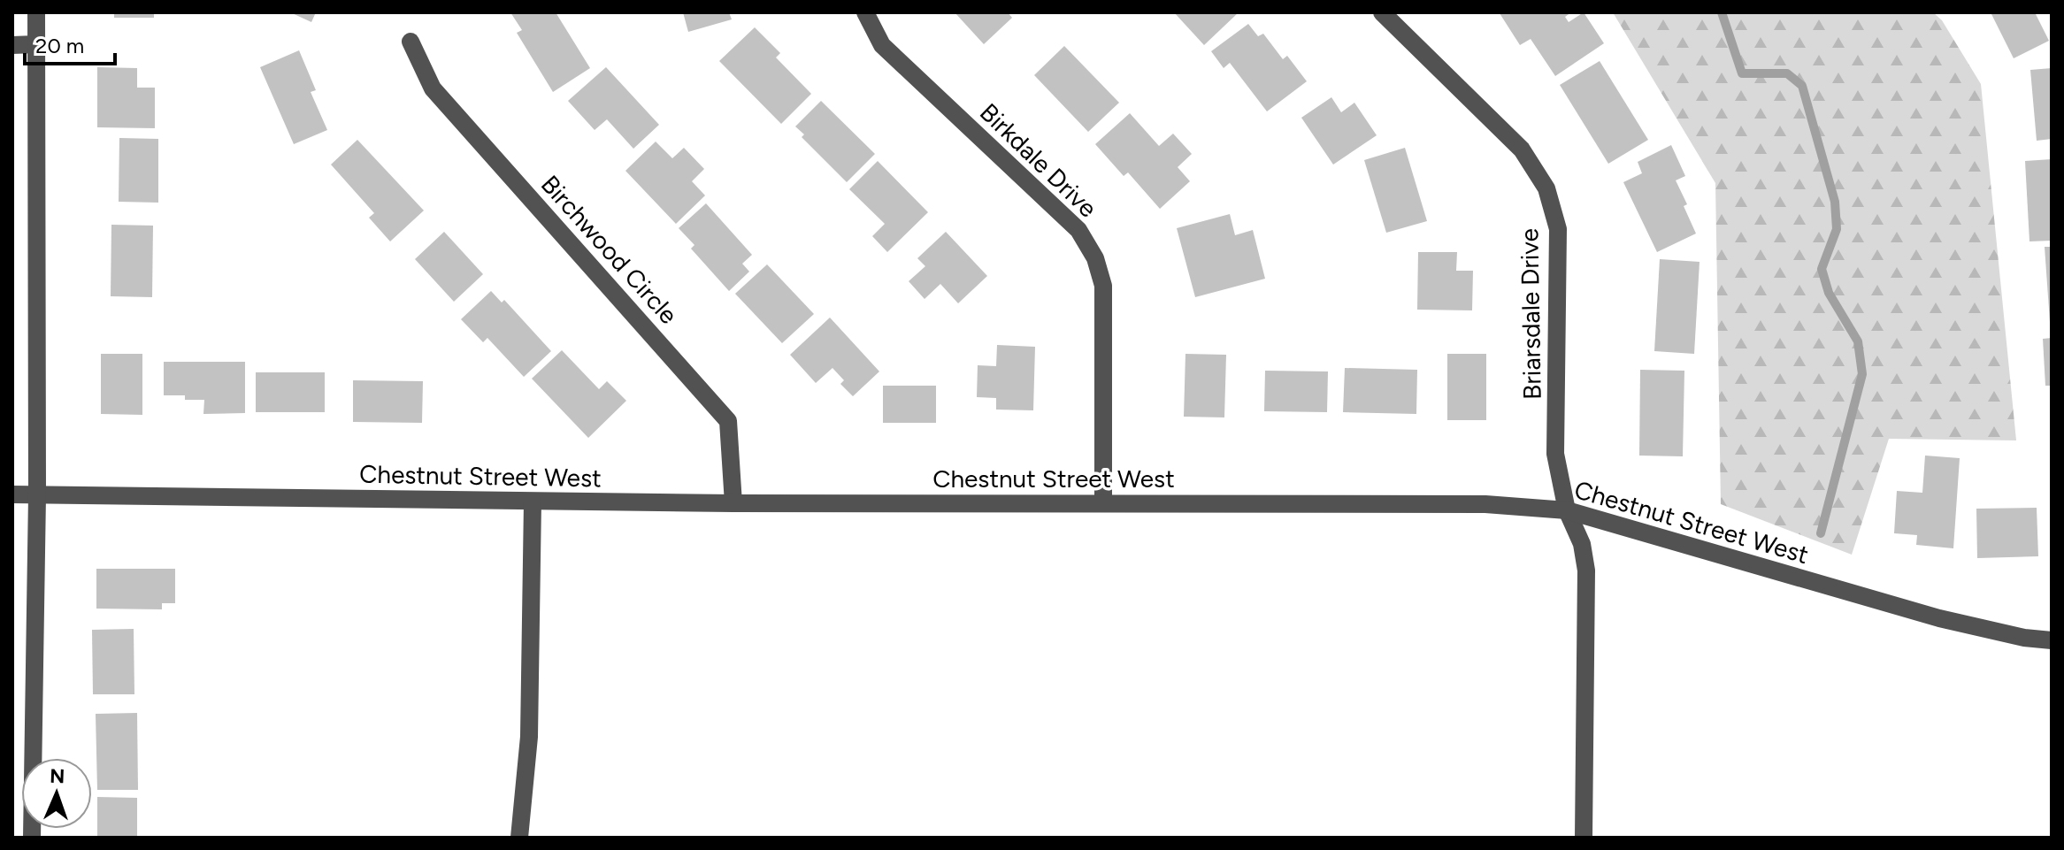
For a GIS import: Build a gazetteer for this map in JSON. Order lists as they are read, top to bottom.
{
  "streets": {
    "street": [
      "Birkdale Drive",
      "Birchwood Circle",
      "Briarsdale Drive",
      "Chestnut Street West"
    ]
  },
  "crossings": [
    ["Birkdale Drive", "Chestnut Street West"],
    ["Birchwood Circle", "Chestnut Street West"],
    ["Briarsdale Drive", "Chestnut Street West"]
  ],
  "scale_bar": "20 m",
  "north": "top"
}
